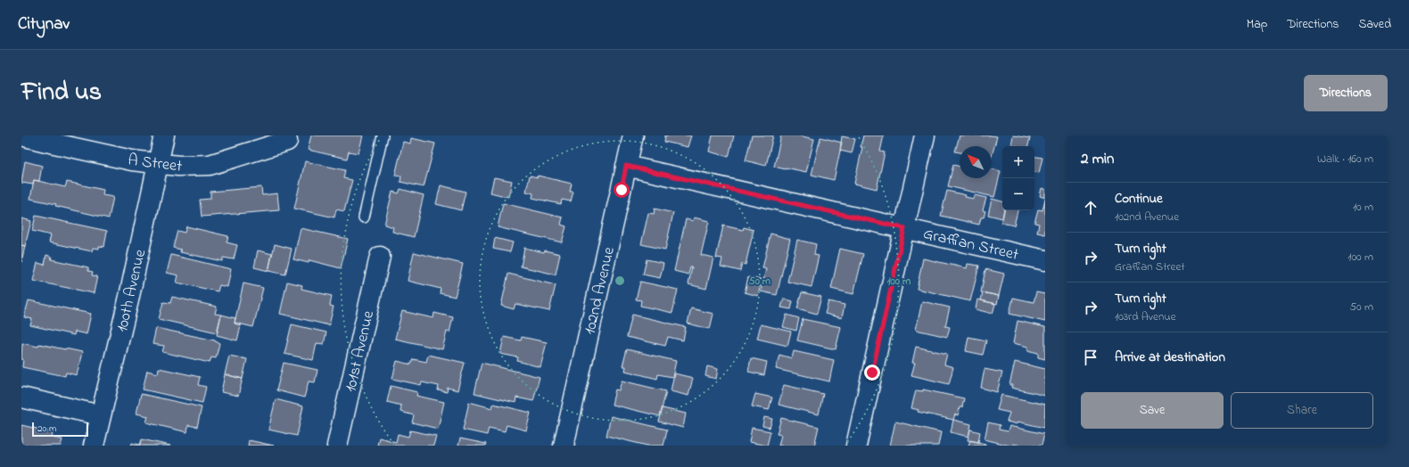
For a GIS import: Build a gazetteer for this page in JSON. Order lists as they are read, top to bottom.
{
  "streets": {
    "street": [
      "A Street",
      "Graffian Street",
      "100th Avenue",
      "102nd Avenue",
      "101st Avenue"
    ]
  },
  "crossings": [
    ["A Street", "100th Avenue"],
    ["Graffian Street", "102nd Avenue"]
  ],
  "scale_bar": "20 m",
  "north": "top left",
  "page": {
    "header": "Citynav",
    "nav": ["Map", "Directions", "Saved"],
    "title": "Find us",
    "buttons": [
      "Directions",
      ["Save", "Share"]
    ],
    "heading": ["2 min", "Walk · 160 m"],
    "map_buttons": ["+", "−"],
    "list": [
      ["Continue", "102nd Avenue", "10 m"],
      ["Turn right", "Graffian Street", "100 m"],
      ["Turn right", "103rd Avenue", "50 m"],
      "Arrive at destination"
    ],
    "scale": "20 m"
  },
  "rings": ["50 m", "100 m"]
}
